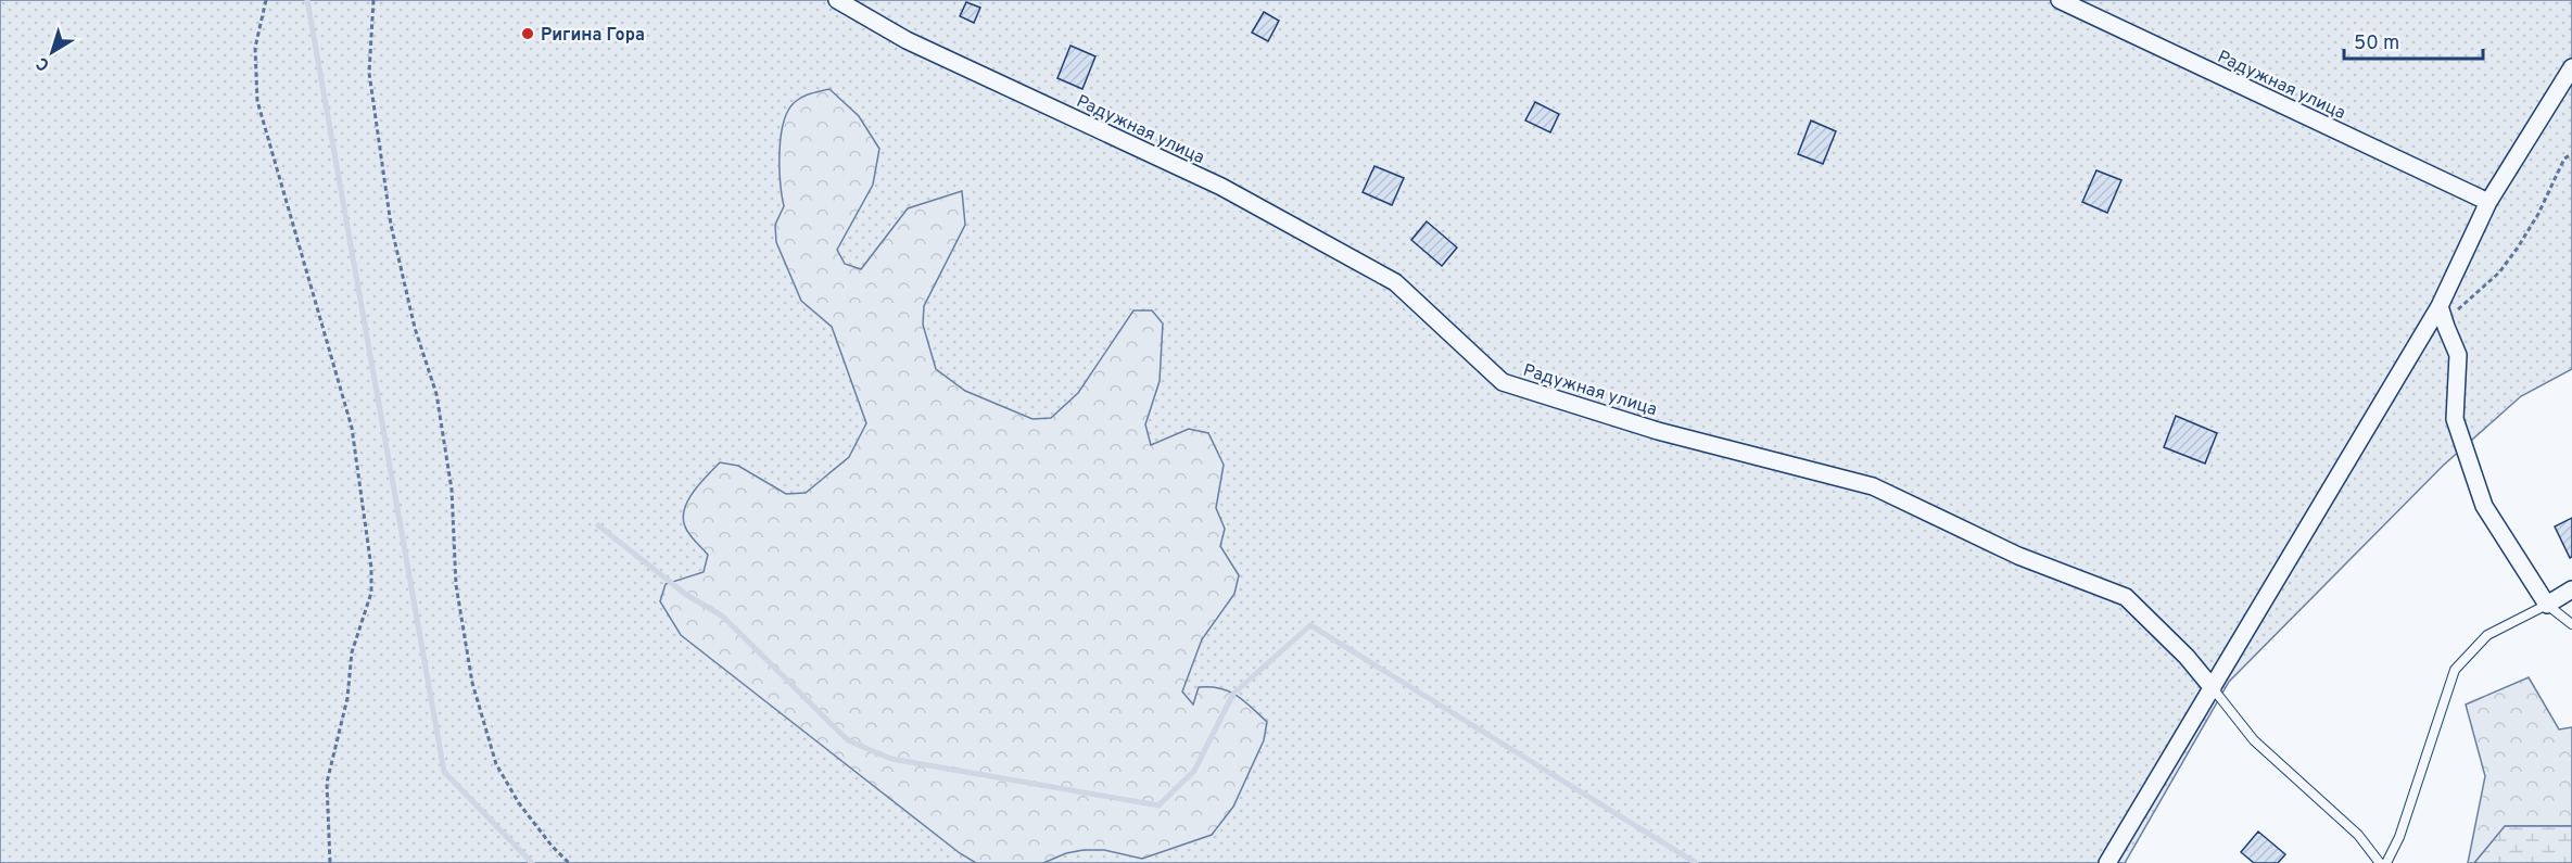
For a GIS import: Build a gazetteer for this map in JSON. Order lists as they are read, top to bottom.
{
  "streets": {
    "street": ["Радужная улица"]
  },
  "places": ["Ригина Гора"],
  "scale_bar": "50 m",
  "north": "bottom left"
}
